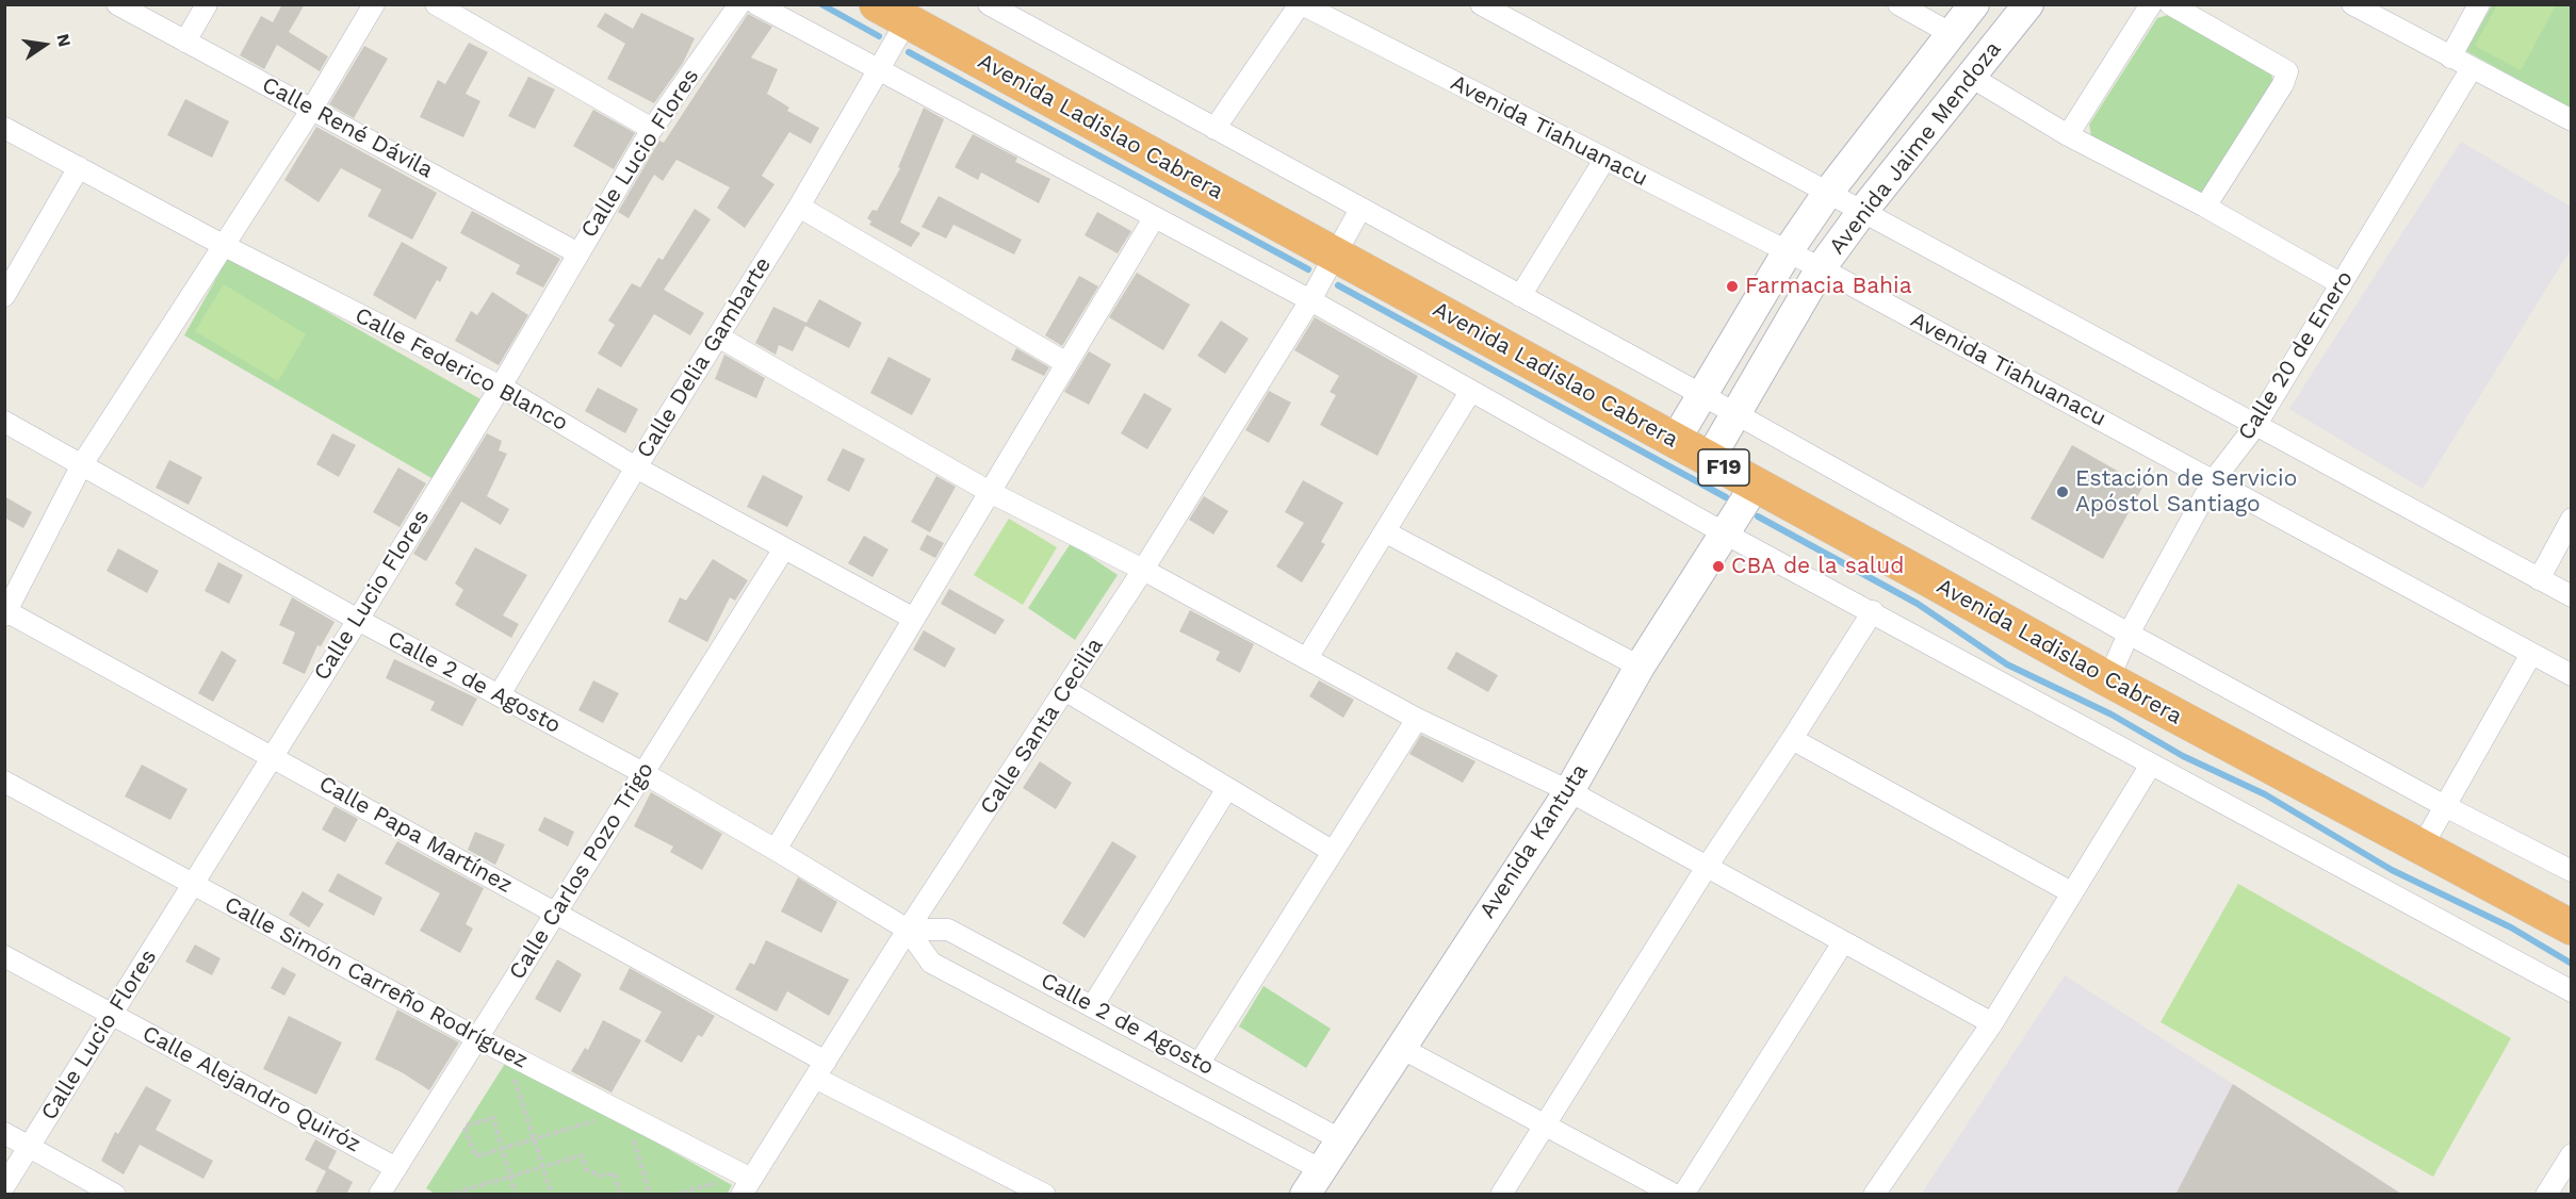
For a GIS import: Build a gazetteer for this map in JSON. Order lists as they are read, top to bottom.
{
  "streets": {
    "highway": ["Avenida Ladislao Cabrera", "F19"],
    "main road": ["Avenida Jaime Mendoza", "Avenida Kantuta"],
    "street": [
      "Calle René Dávila",
      "Avenida Tiahuanacu",
      "Calle Lucio Flores",
      "Calle 20 de Enero",
      "Calle Delia Gambarte",
      "Calle Federico Blanco",
      "Calle 2 de Agosto",
      "Calle Santa Cecilia",
      "Calle Papa Martínez",
      "Calle Carlos Pozo Trigo",
      "Calle Simón Carreño Rodríguez",
      "Calle Alejandro Quiróz"
    ]
  },
  "crossings": [
    ["Avenida Ladislao Cabrera", "Avenida Jaime Mendoza"],
    ["Avenida Ladislao Cabrera", "Calle 20 de Enero"],
    ["Avenida Ladislao Cabrera", "Calle Delia Gambarte"],
    ["Avenida Ladislao Cabrera", "Calle Santa Cecilia"],
    ["Avenida Ladislao Cabrera", "Avenida Kantuta"],
    ["Calle René Dávila", "Calle Lucio Flores"],
    ["Avenida Tiahuanacu", "Avenida Jaime Mendoza"],
    ["Avenida Tiahuanacu", "Calle 20 de Enero"],
    ["Calle Lucio Flores", "Calle Federico Blanco"],
    ["Calle Lucio Flores", "Calle 2 de Agosto"],
    ["Calle Lucio Flores", "Calle Papa Martínez"],
    ["Calle Lucio Flores", "Calle Simón Carreño Rodríguez"],
    ["Calle Lucio Flores", "Calle Alejandro Quiróz"],
    ["Calle Delia Gambarte", "Calle Federico Blanco"],
    ["Calle Delia Gambarte", "Calle 2 de Agosto"],
    ["Calle Federico Blanco", "Calle Carlos Pozo Trigo"],
    ["Calle 2 de Agosto", "Calle Santa Cecilia"],
    ["Calle 2 de Agosto", "Avenida Kantuta"],
    ["Calle 2 de Agosto", "Calle Carlos Pozo Trigo"],
    ["Calle Santa Cecilia", "Calle Papa Martínez"],
    ["Calle Santa Cecilia", "Calle Simón Carreño Rodríguez"],
    ["Calle Papa Martínez", "Calle Carlos Pozo Trigo"],
    ["Calle Carlos Pozo Trigo", "Calle Simón Carreño Rodríguez"],
    ["Calle Carlos Pozo Trigo", "Calle Alejandro Quiróz"]
  ],
  "places": ["Farmacia Bahia", "Estación de Servicio Apóstol Santiago", "CBA de la salud"],
  "north": "right"
}
